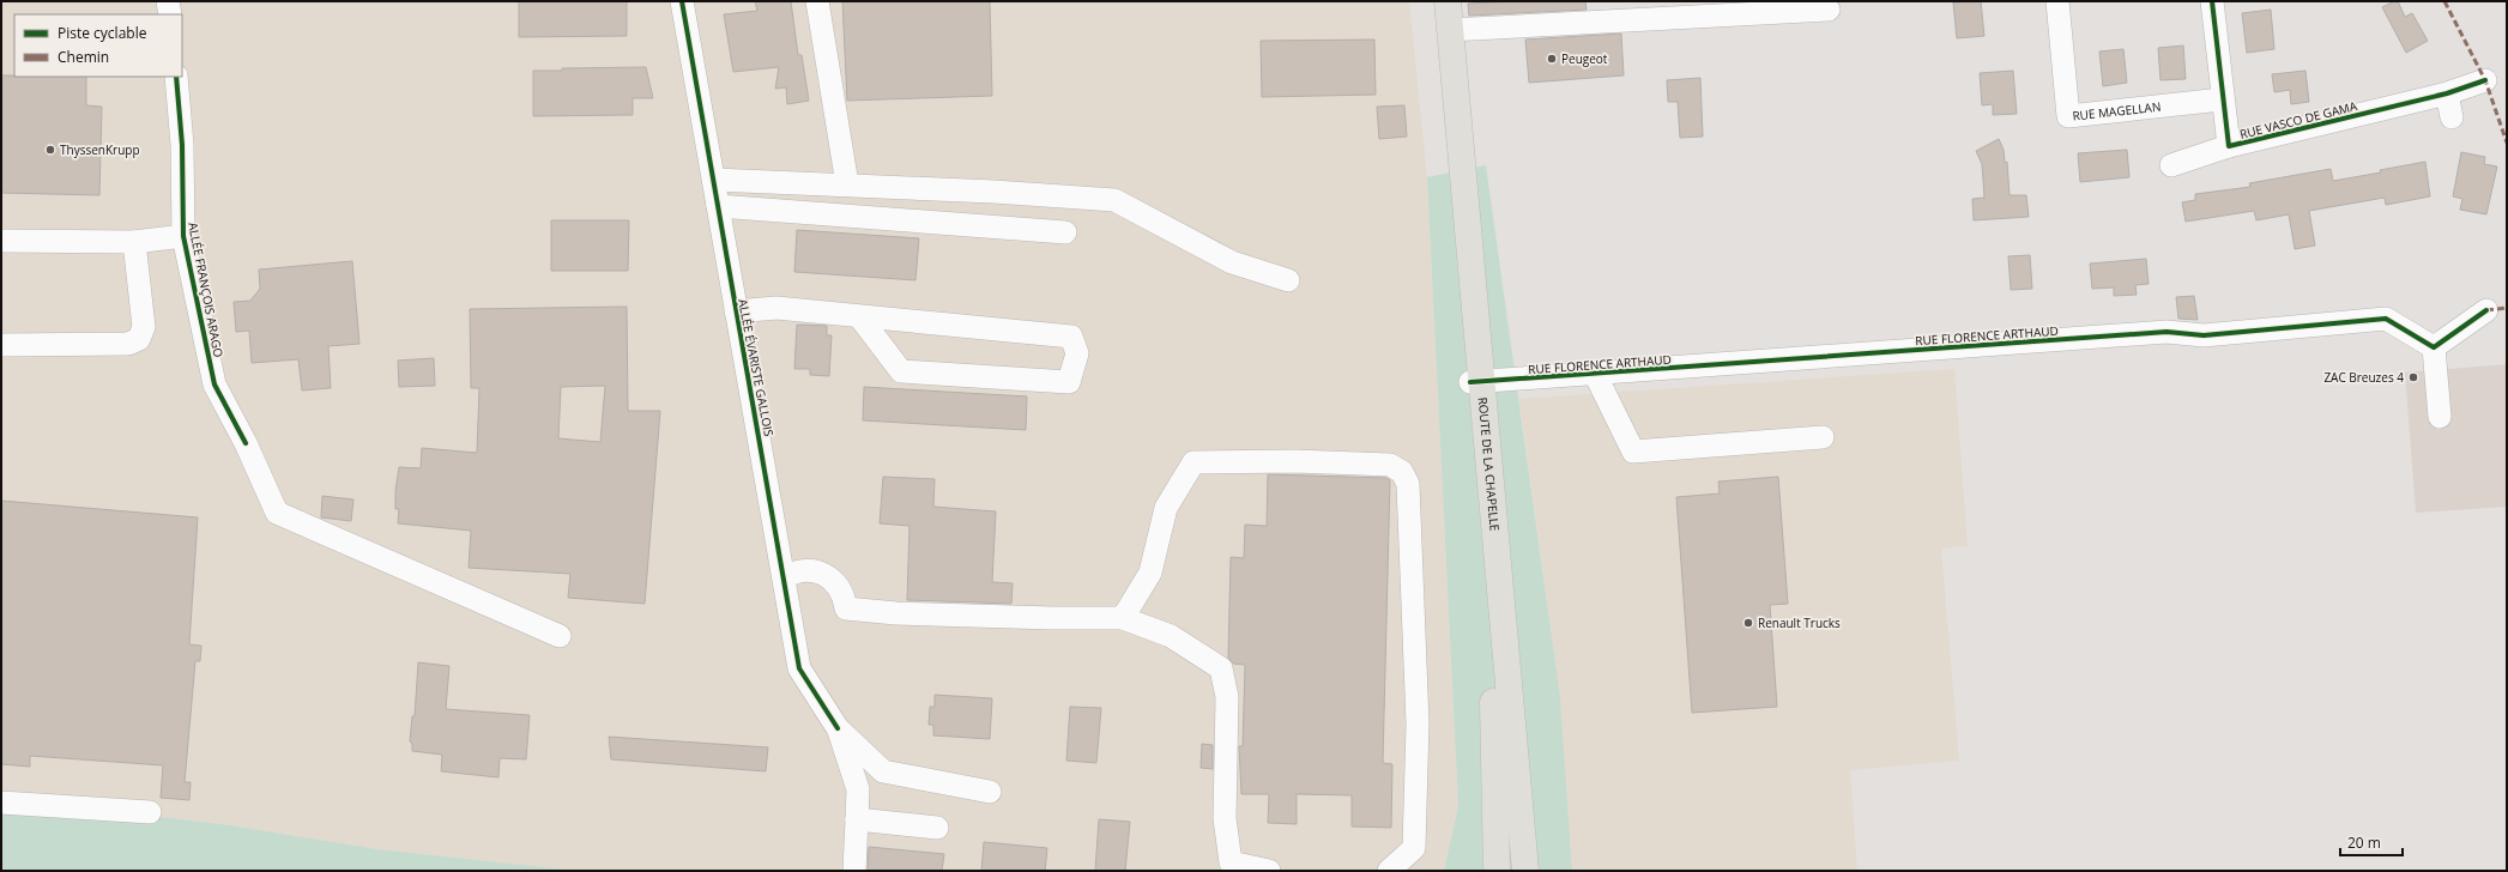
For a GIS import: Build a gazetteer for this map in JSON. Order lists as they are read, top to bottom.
{
  "streets": {
    "main road": ["ROUTE DE LA CHAPELLE"],
    "street": [
      "RUE MAGELLAN",
      "RUE VASCO DE GAMA",
      "ALLÉE FRANÇOIS ARAGO",
      "RUE FLORENCE ARTHAUD",
      "ALLÉE ÉVARISTE GALLOIS"
    ]
  },
  "crossings": [
    ["RUE MAGELLAN", "RUE VASCO DE GAMA"],
    ["RUE FLORENCE ARTHAUD", "ROUTE DE LA CHAPELLE"]
  ],
  "places": [
    "Peugeot",
    "ThyssenKrupp",
    "ZAC Breuzes 4",
    "Renault Trucks"
  ],
  "legend": ["Piste cyclable", "Chemin"],
  "scale_bar": "20 m"
}
